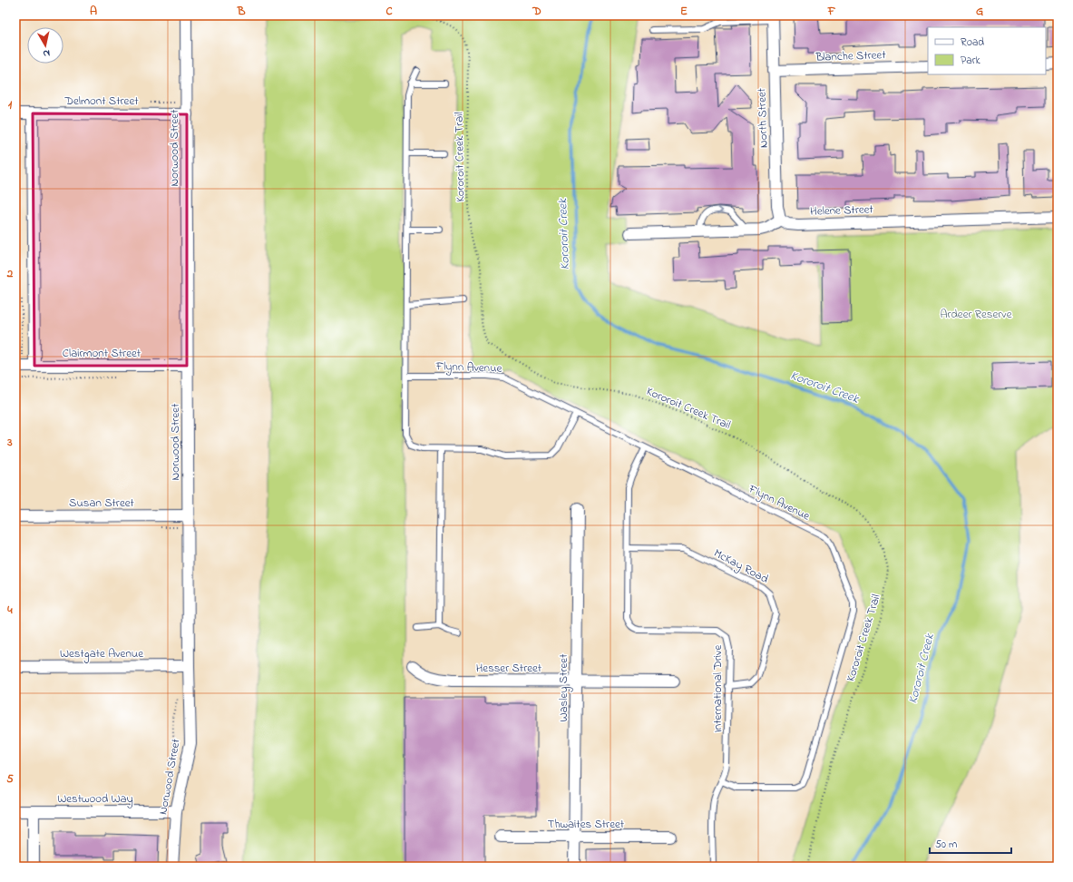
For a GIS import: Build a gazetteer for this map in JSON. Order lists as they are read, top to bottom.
{
  "streets": {
    "street": [
      "Blanche Street",
      "Delmont Street",
      "North Street",
      "Norwood Street",
      "Helene Street",
      "Clairmont Street",
      "Susan Street",
      "Westgate Avenue",
      "Hesser Street",
      "Wasley Street",
      "Westwood Way",
      "Thwaites Street"
    ],
    "lane": ["Flynn Avenue", "McKay Road", "International Drive"],
    "path": ["Kororoit Creek Trail"]
  },
  "crossings": [
    ["Blanche Street", "North Street"],
    ["Delmont Street", "Norwood Street"],
    ["North Street", "Helene Street"],
    ["Norwood Street", "Clairmont Street"],
    ["Norwood Street", "Susan Street"],
    ["Norwood Street", "Westgate Avenue"],
    ["Norwood Street", "Westwood Way"],
    ["Flynn Avenue", "International Drive"],
    ["McKay Road", "International Drive"],
    ["Hesser Street", "Wasley Street"],
    ["Wasley Street", "Thwaites Street"]
  ],
  "water": ["Kororoit Creek"],
  "parks": ["Ardeer Reserve"],
  "legend": ["Road", "Park"],
  "scale_bar": "50 m",
  "north": "bottom",
  "grid": {
    "columns": [
      "A",
      "B",
      "C",
      "D",
      "E",
      "F",
      "G"
    ],
    "rows": [
      "1",
      "2",
      "3",
      "4",
      "5"
    ]
  }
}
